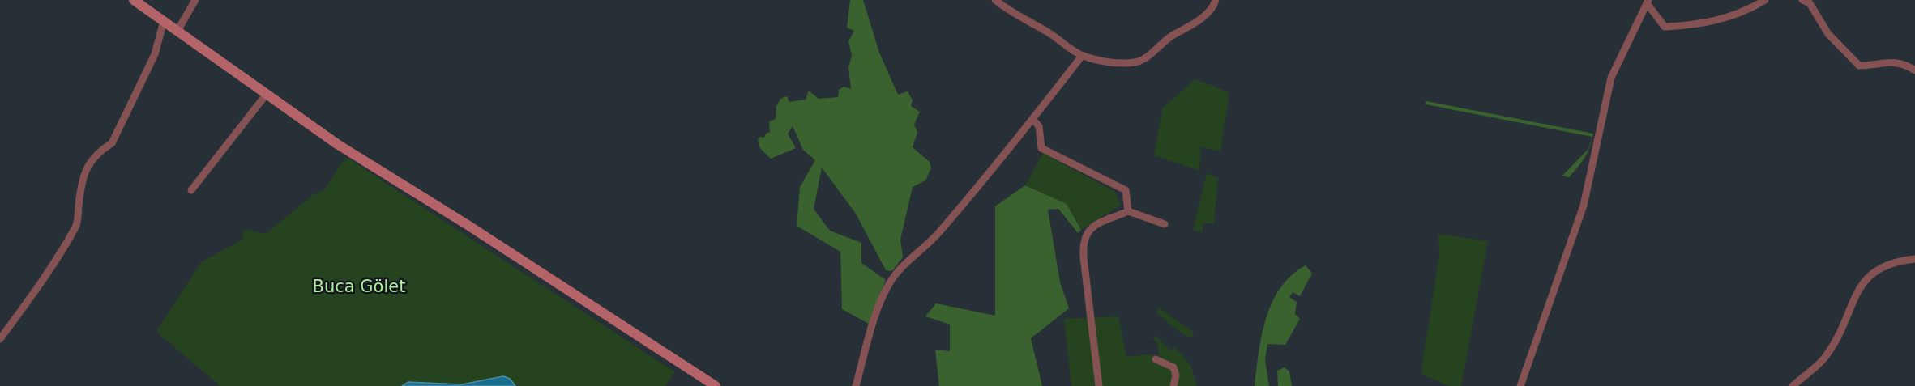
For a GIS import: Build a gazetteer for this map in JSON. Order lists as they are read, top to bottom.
{
  "parks": ["Buca Gölet"]
}
